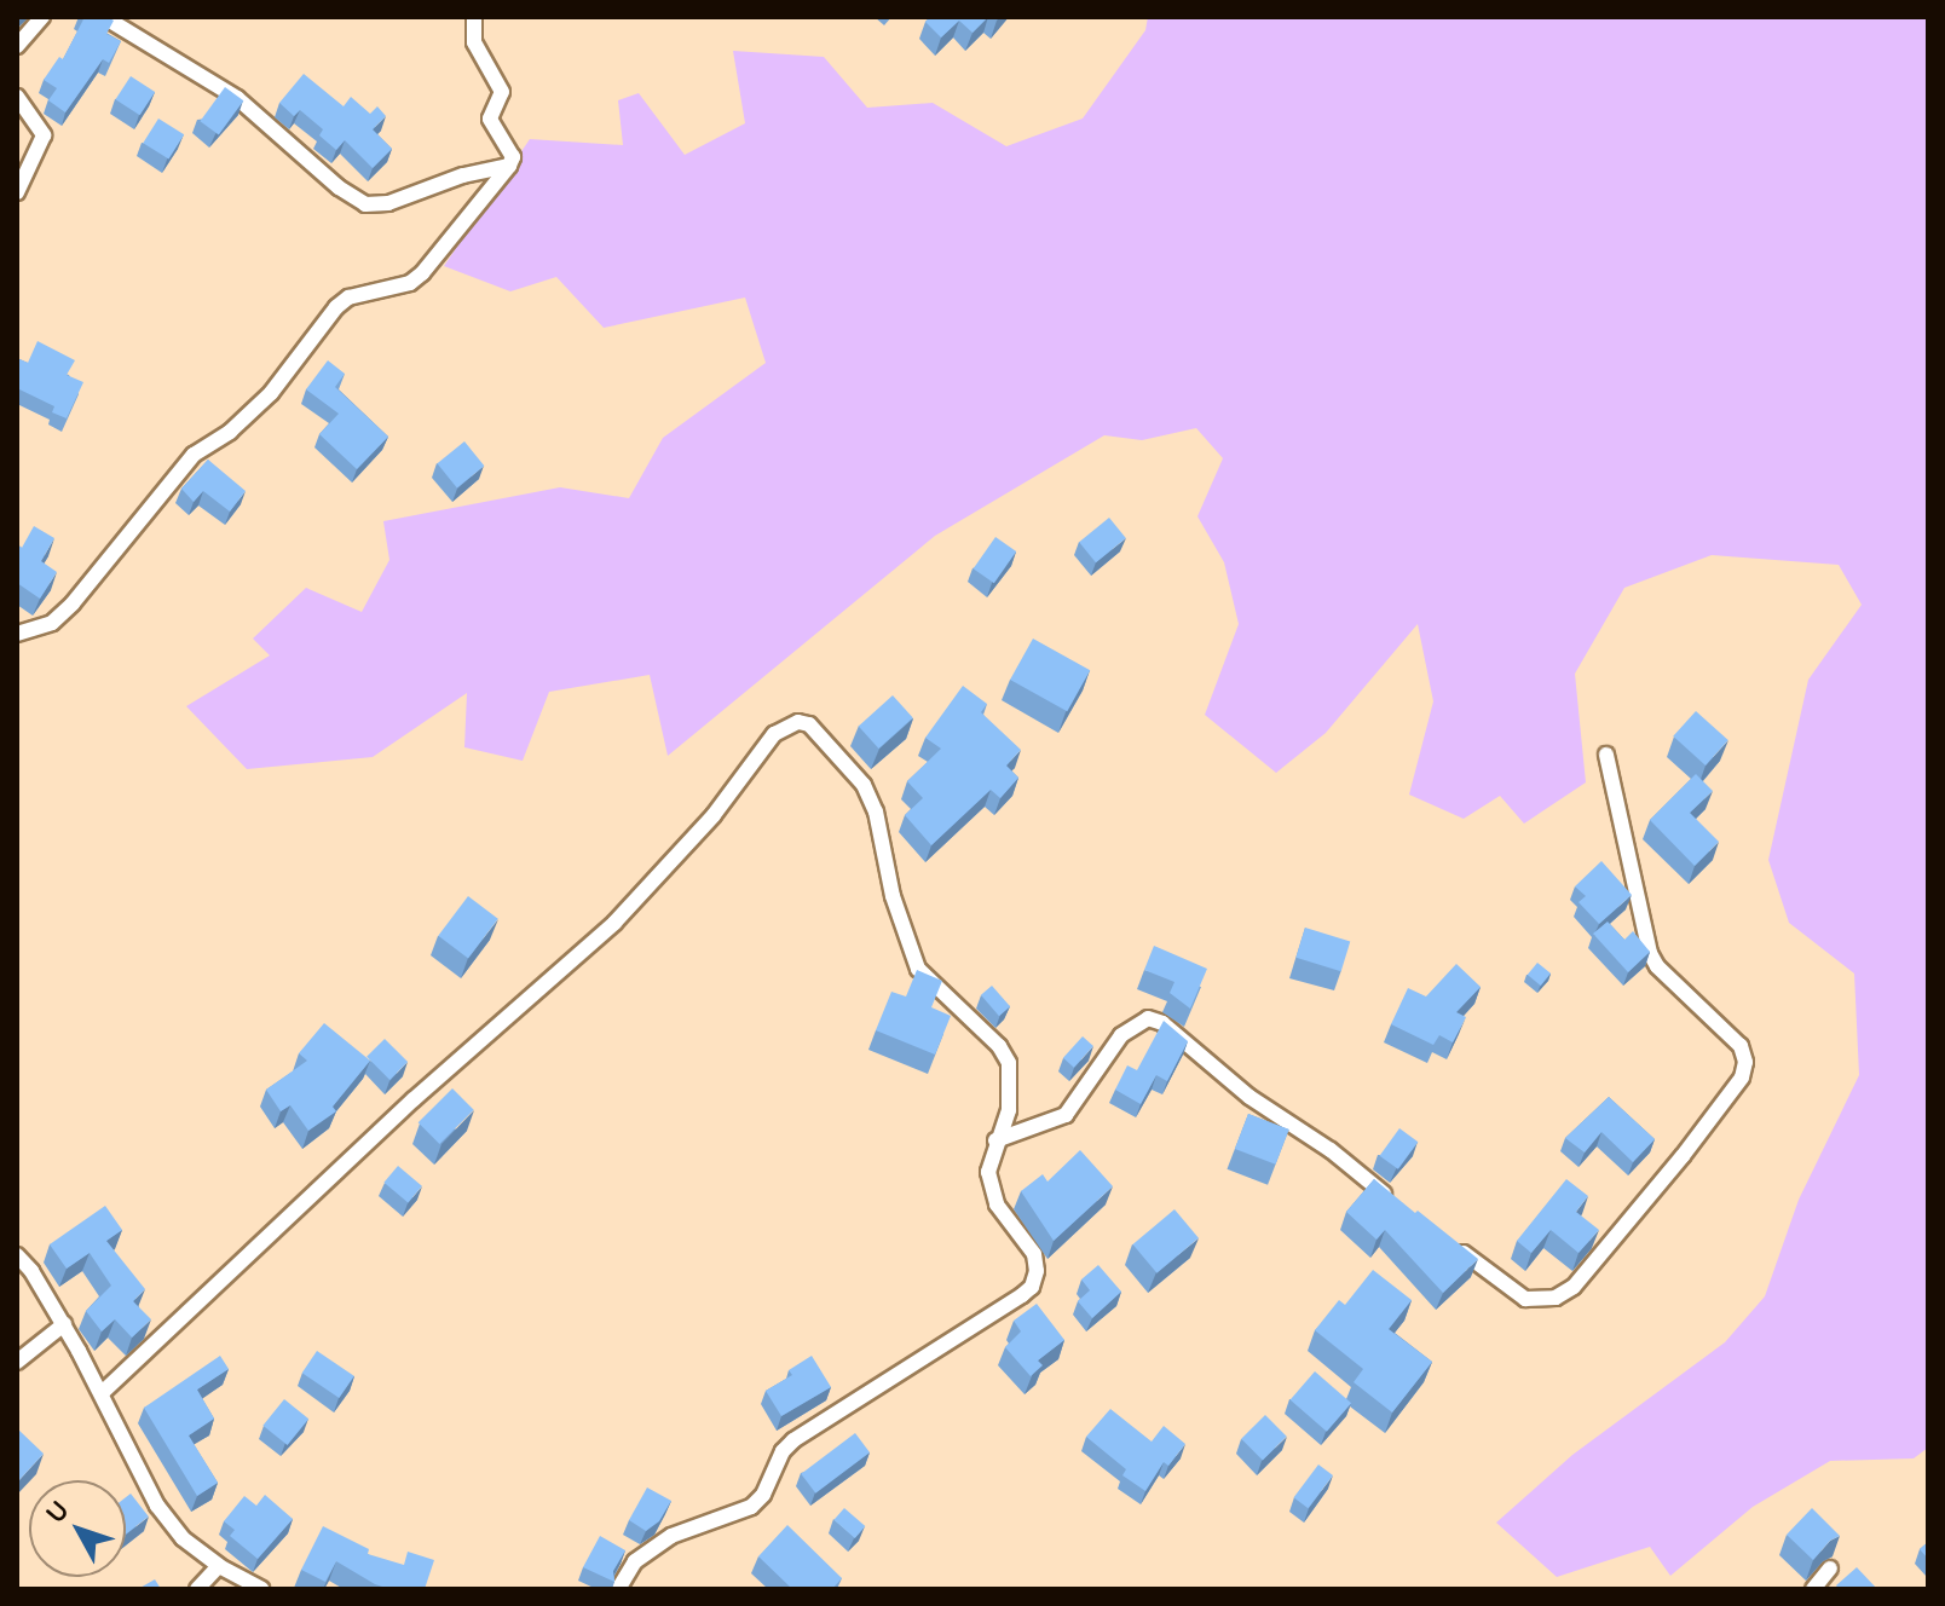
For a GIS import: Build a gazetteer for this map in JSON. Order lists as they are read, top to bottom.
{
  "north": "top left"
}
